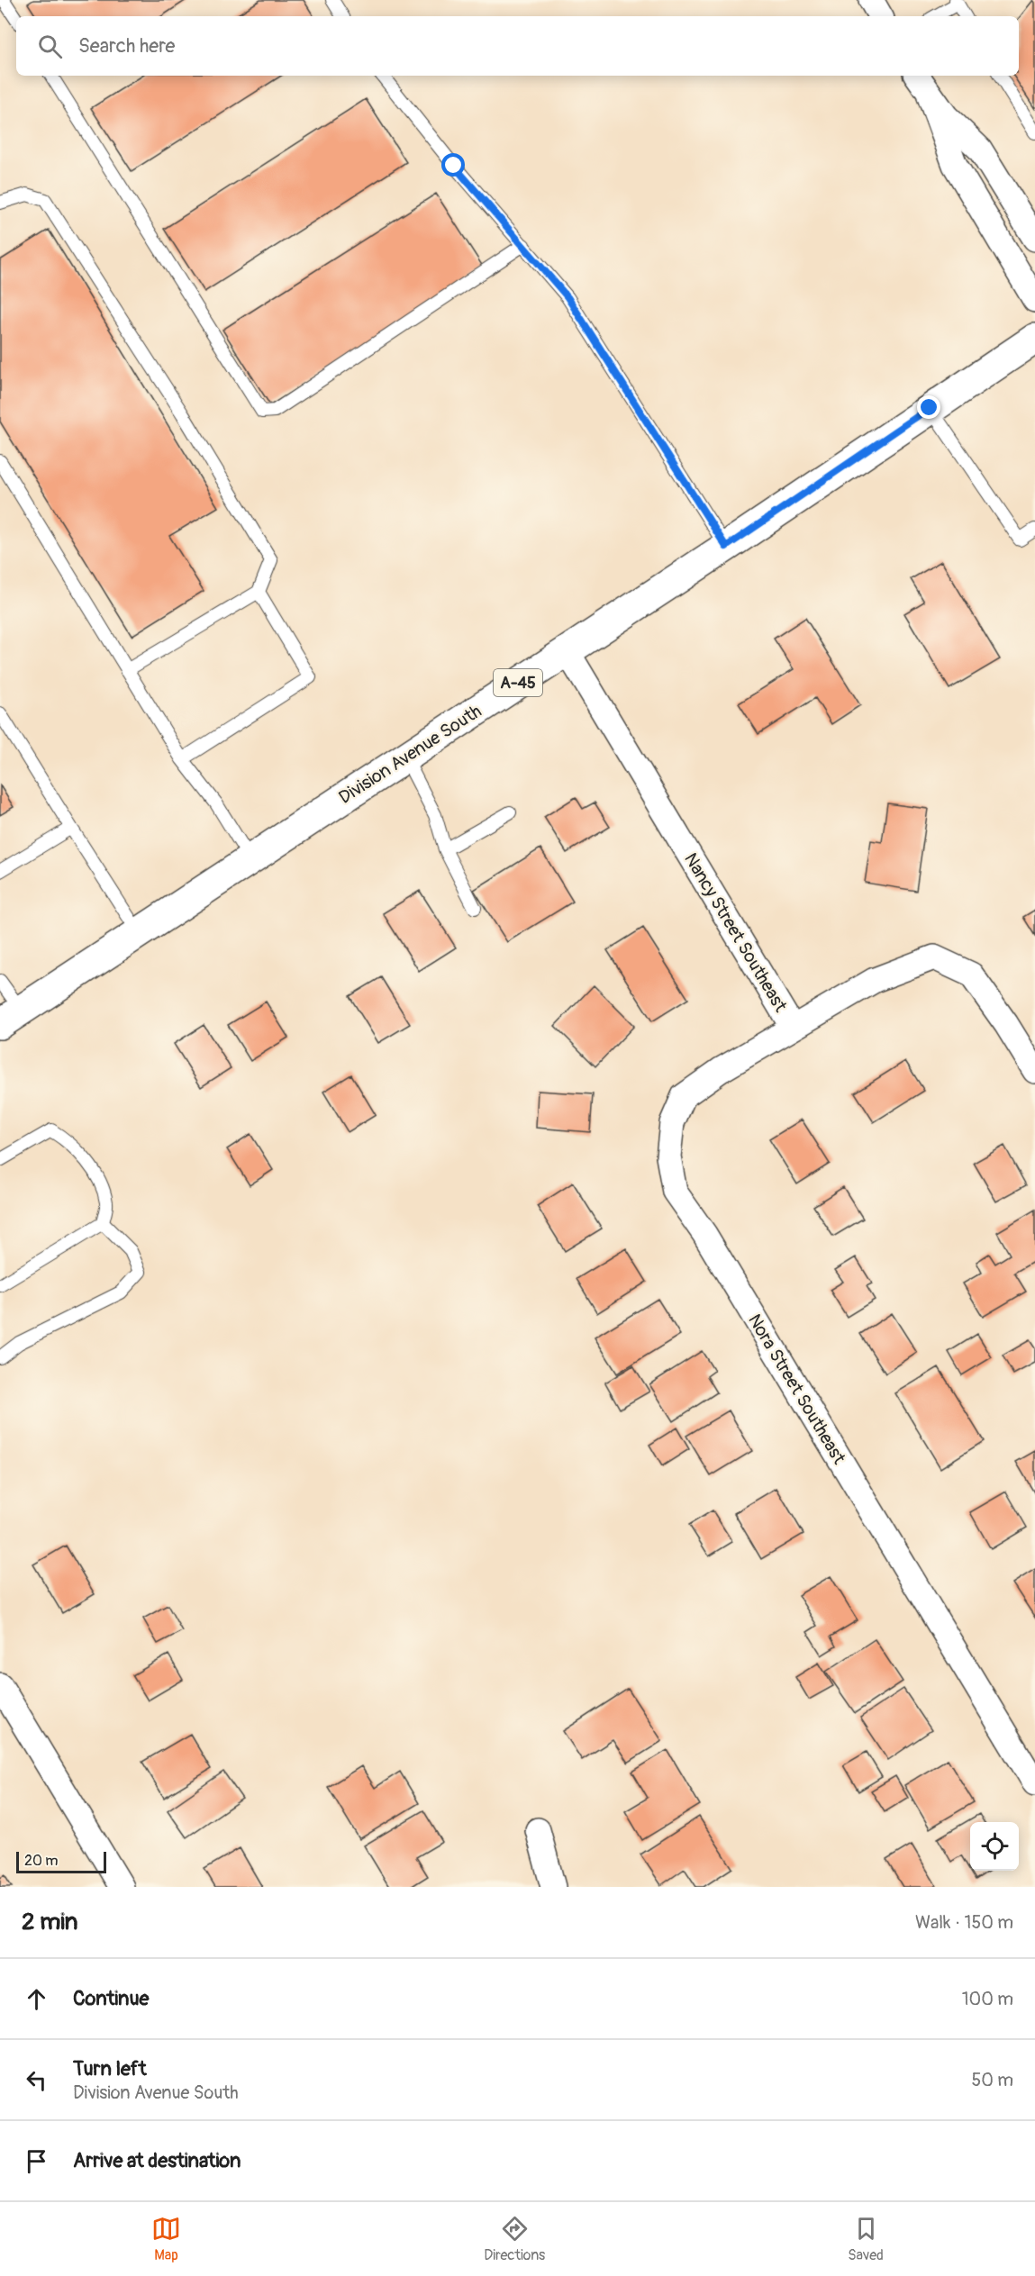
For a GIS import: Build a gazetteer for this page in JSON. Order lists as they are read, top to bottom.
{
  "streets": {
    "main road": ["A-45", "Division Avenue South"],
    "street": ["Nancy Street Southeast", "Nora Street Southeast"]
  },
  "crossings": [
    ["Division Avenue South", "Nancy Street Southeast"],
    ["Nancy Street Southeast", "Nora Street Southeast"]
  ],
  "scale_bar": "20 m",
  "page": {
    "search": "Search here",
    "scale": "20 m",
    "heading": ["2 min", "Walk · 150 m"],
    "list": [
      ["Continue", "100 m"],
      ["Turn left", "Division Avenue South", "50 m"],
      "Arrive at destination"
    ],
    "nav": ["Map", "Directions", "Saved"]
  }
}
